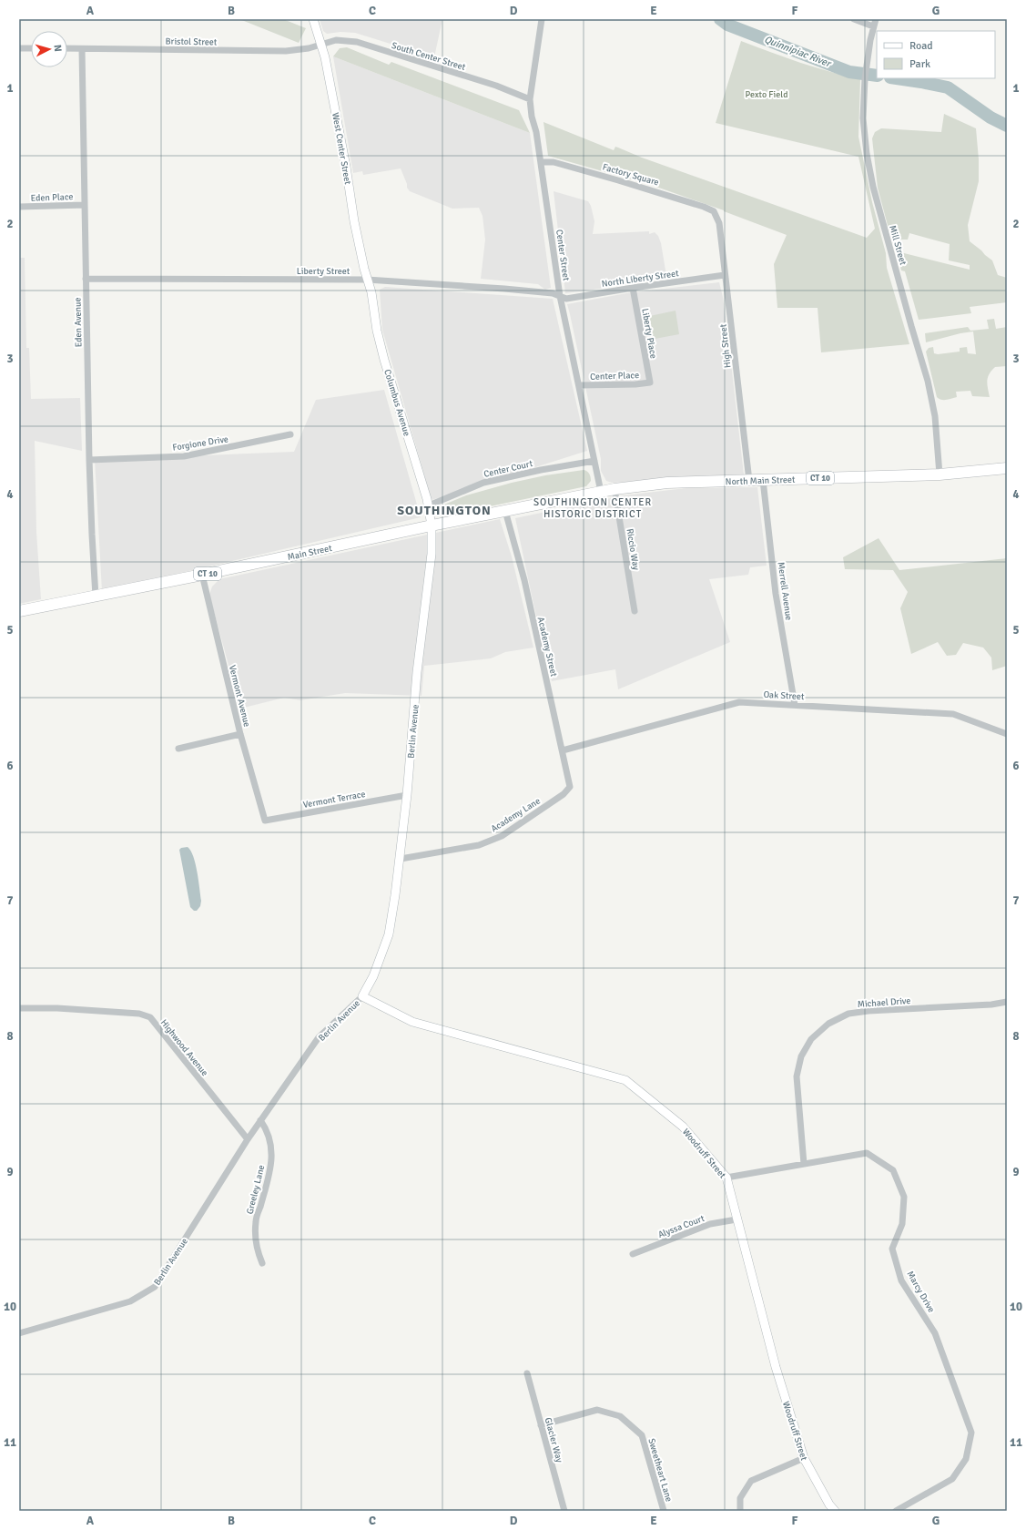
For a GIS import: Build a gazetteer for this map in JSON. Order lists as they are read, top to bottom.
{
  "streets": {
    "highway": ["CT 10", "North Main Street", "Main Street"],
    "street": [
      "Bristol Street",
      "South Center Street",
      "West Center Street",
      "Factory Square",
      "Eden Place",
      "Mill Street",
      "Center Street",
      "Liberty Street",
      "North Liberty Street",
      "Eden Avenue",
      "Liberty Place",
      "High Street",
      "Center Place",
      "Columbus Avenue",
      "Forgione Drive",
      "Center Court",
      "Riccio Way",
      "Merrell Avenue",
      "Academy Street",
      "Oak Street",
      "Vermont Avenue",
      "Berlin Avenue",
      "Vermont Terrace",
      "Academy Lane",
      "Michael Drive",
      "Highwood Avenue",
      "Woodruff Street",
      "Greeley Lane",
      "Alyssa Court",
      "Marcy Drive",
      "Glacier Way",
      "Sweetheart Lane"
    ]
  },
  "crossings": [
    ["Bristol Street", "South Center Street"],
    ["Bristol Street", "West Center Street"],
    ["Bristol Street", "Eden Avenue"],
    ["South Center Street", "West Center Street"],
    ["South Center Street", "Center Street"],
    ["West Center Street", "Liberty Street"],
    ["West Center Street", "Columbus Avenue"],
    ["Factory Square", "Center Street"],
    ["Factory Square", "High Street"],
    ["Eden Place", "Eden Avenue"],
    ["Mill Street", "North Main Street"],
    ["Center Street", "Liberty Street"],
    ["Center Street", "North Liberty Street"],
    ["Center Street", "Center Place"],
    ["Center Street", "Center Court"],
    ["Center Street", "North Main Street"],
    ["Center Street", "Main Street"],
    ["Liberty Street", "North Liberty Street"],
    ["Liberty Street", "Eden Avenue"],
    ["Liberty Street", "Columbus Avenue"],
    ["North Liberty Street", "Liberty Place"],
    ["North Liberty Street", "High Street"],
    ["Eden Avenue", "Forgione Drive"],
    ["Eden Avenue", "Main Street"],
    ["Liberty Place", "Center Place"],
    ["High Street", "North Main Street"],
    ["Columbus Avenue", "Center Court"],
    ["Columbus Avenue", "Main Street"],
    ["Columbus Avenue", "Berlin Avenue"],
    ["North Main Street", "Riccio Way"],
    ["North Main Street", "Main Street"],
    ["North Main Street", "Merrell Avenue"],
    ["Main Street", "Academy Street"],
    ["Main Street", "Vermont Avenue"],
    ["Main Street", "Berlin Avenue"],
    ["Merrell Avenue", "Oak Street"],
    ["Academy Street", "Oak Street"],
    ["Academy Street", "Academy Lane"],
    ["Vermont Avenue", "Vermont Terrace"],
    ["Berlin Avenue", "Vermont Terrace"],
    ["Berlin Avenue", "Academy Lane"],
    ["Berlin Avenue", "Highwood Avenue"],
    ["Berlin Avenue", "Woodruff Street"],
    ["Berlin Avenue", "Greeley Lane"],
    ["Michael Drive", "Marcy Drive"],
    ["Woodruff Street", "Alyssa Court"],
    ["Woodruff Street", "Marcy Drive"],
    ["Glacier Way", "Sweetheart Lane"]
  ],
  "districts": ["SOUTHINGTON CENTER HISTORIC DISTRICT", "SOUTHINGTON"],
  "water": ["Quinnipiac River"],
  "parks": ["Pexto Field"],
  "legend": ["Road", "Park"],
  "north": "right",
  "grid": {
    "columns": [
      "A",
      "B",
      "C",
      "D",
      "E",
      "F",
      "G"
    ],
    "rows": [
      "1",
      "2",
      "3",
      "4",
      "5",
      "6",
      "7",
      "8",
      "9",
      "10",
      "11"
    ]
  }
}
